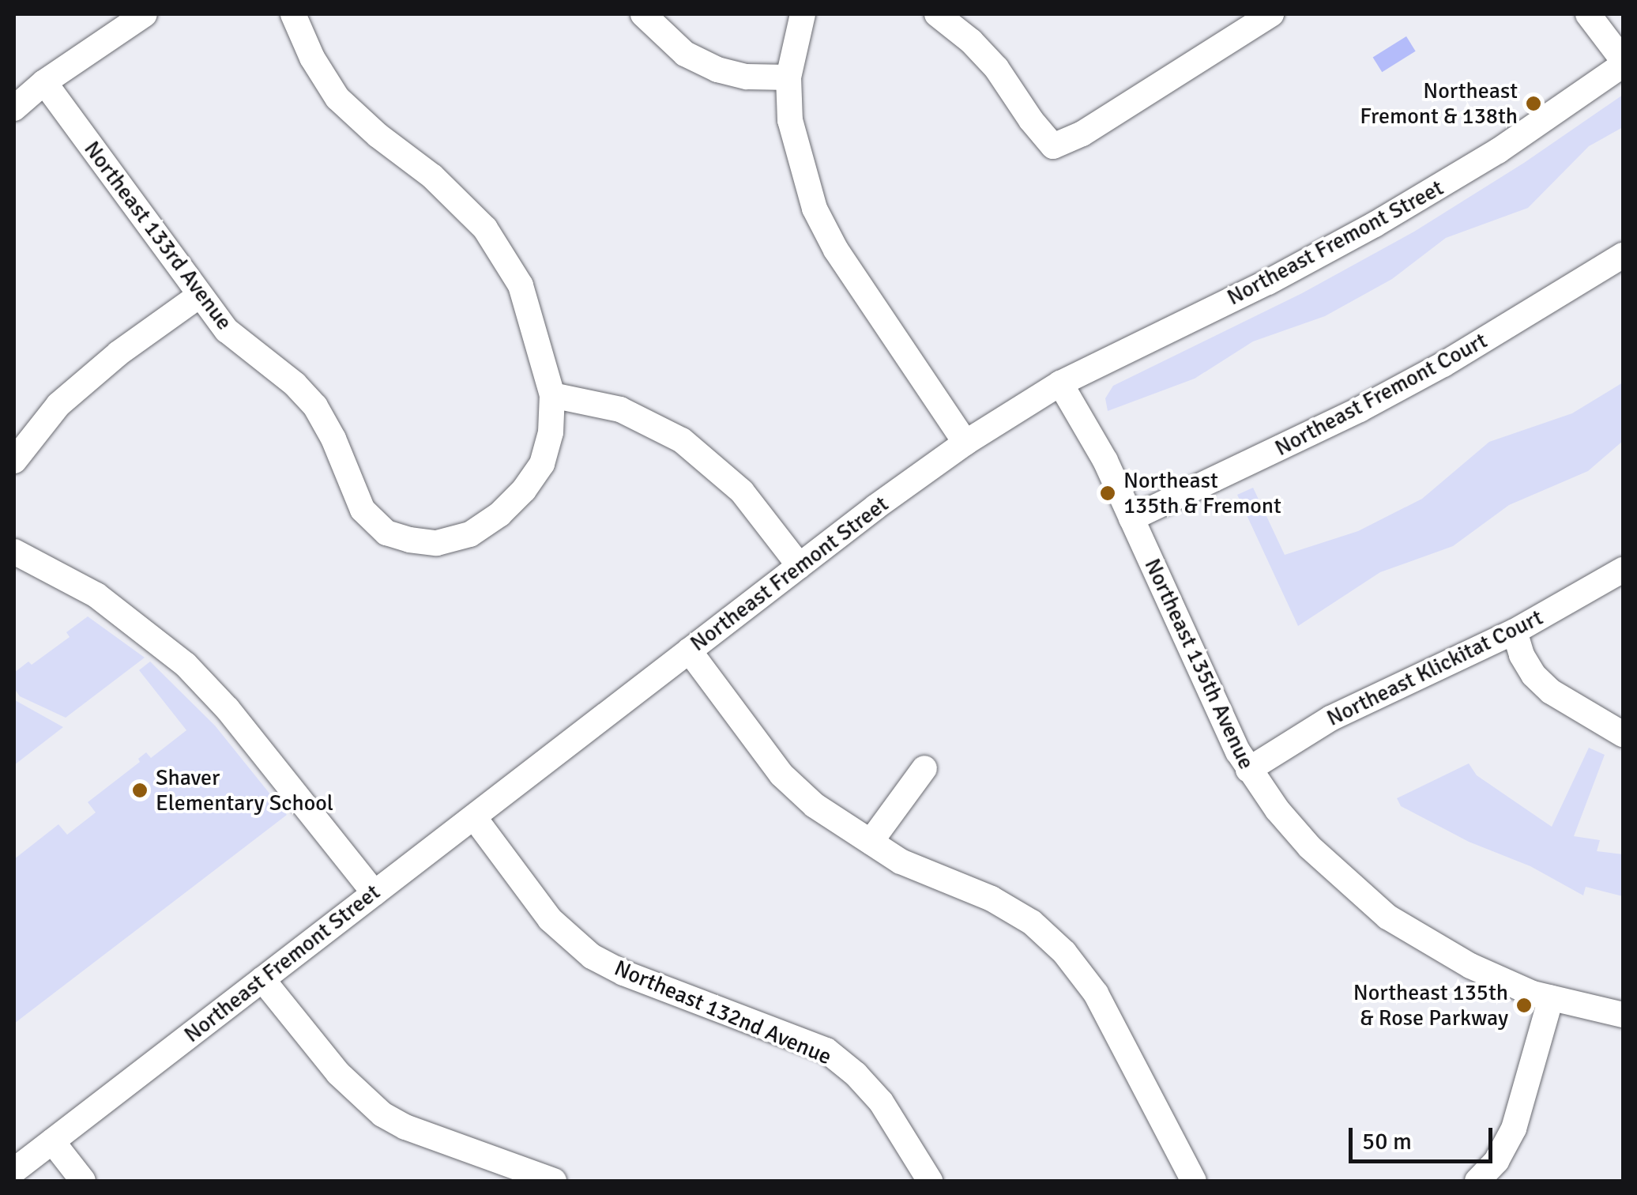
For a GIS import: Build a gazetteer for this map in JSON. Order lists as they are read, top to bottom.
{
  "streets": {
    "street": [
      "Northeast 133rd Avenue",
      "Northeast Fremont Street",
      "Northeast Fremont Court",
      "Northeast 135th Avenue",
      "Northeast Klickitat Court",
      "Northeast 132nd Avenue"
    ]
  },
  "crossings": [
    ["Northeast Fremont Street", "Northeast 135th Avenue"],
    ["Northeast Fremont Street", "Northeast 132nd Avenue"],
    ["Northeast Fremont Court", "Northeast 135th Avenue"],
    ["Northeast 135th Avenue", "Northeast Klickitat Court"]
  ],
  "places": [
    "Northeast Fremont & 138th",
    "Northeast 135th & Fremont",
    "Shaver Elementary School",
    "Northeast 135th & Rose Parkway"
  ],
  "scale_bar": "50 m"
}
